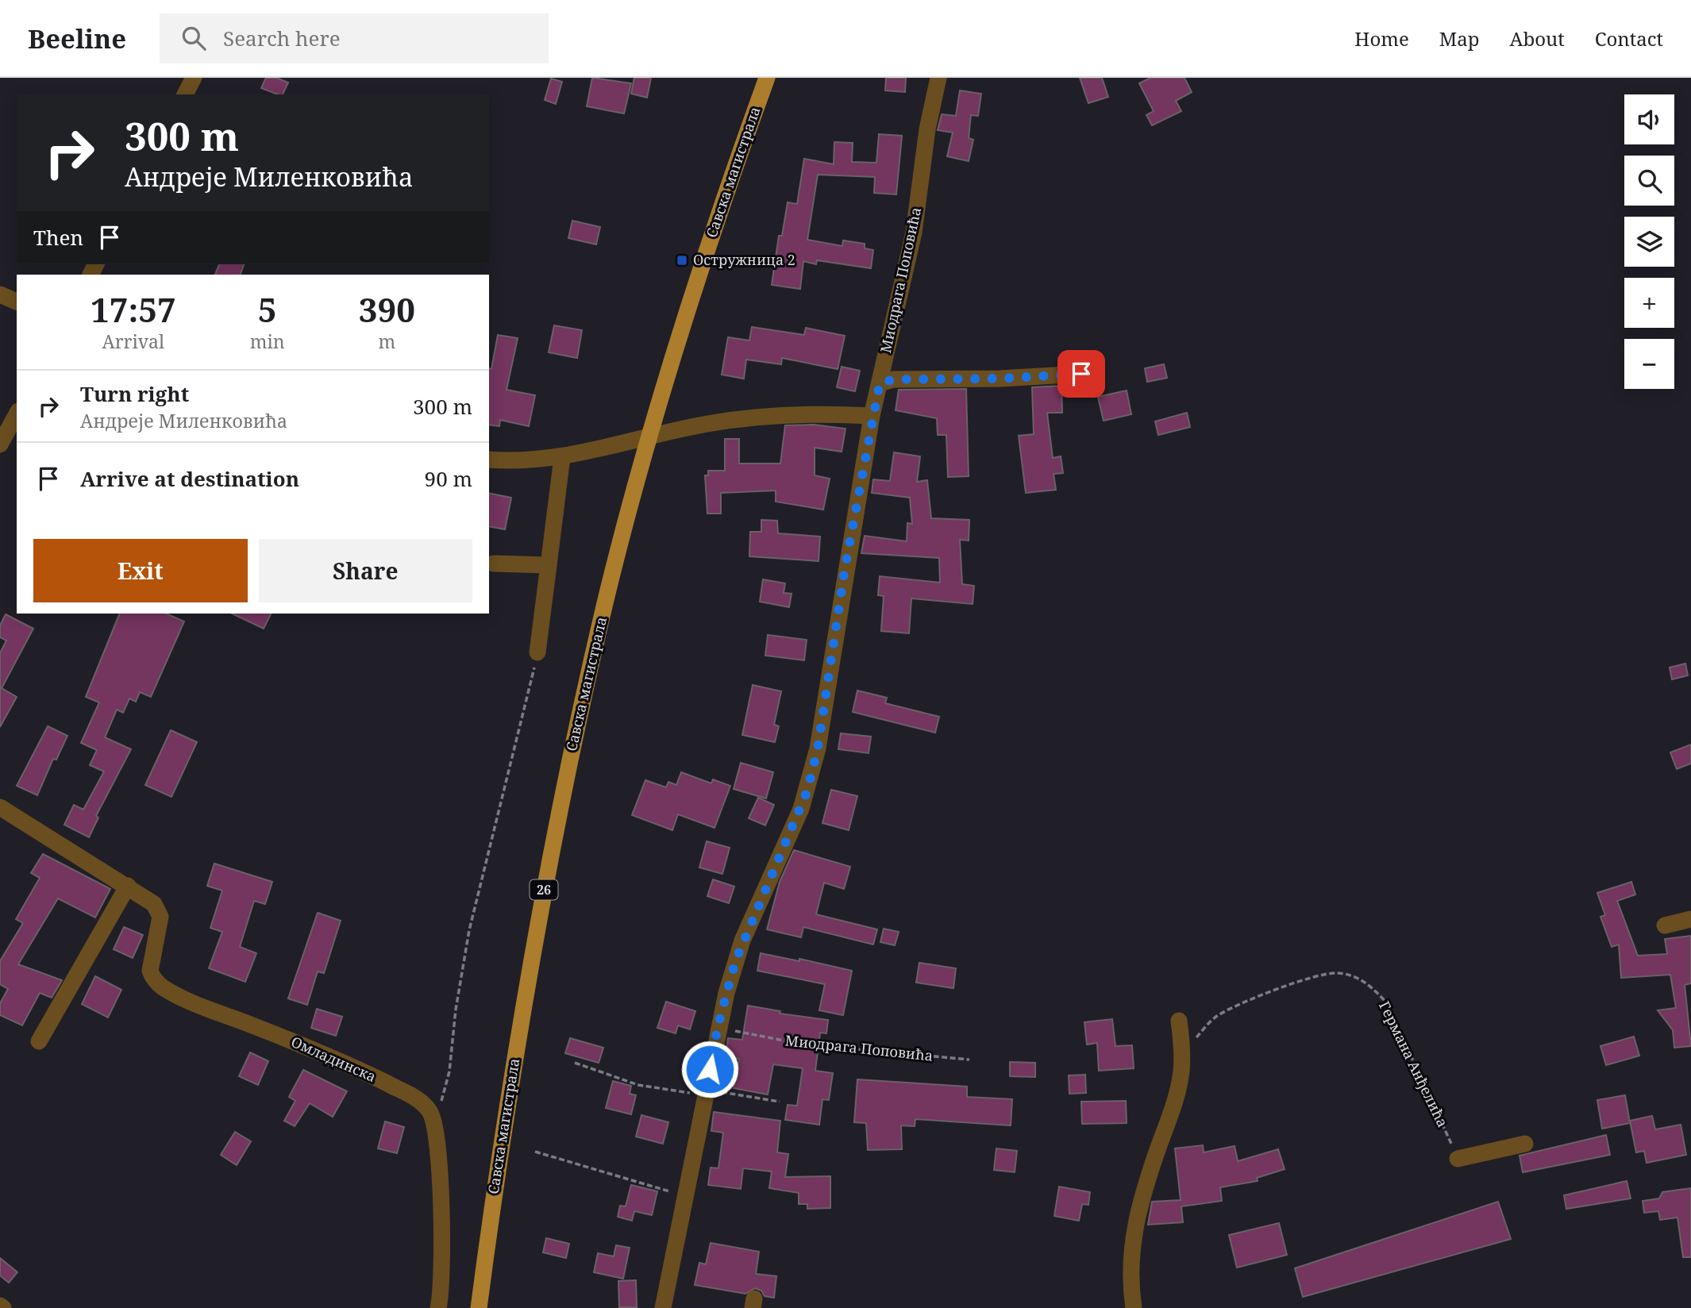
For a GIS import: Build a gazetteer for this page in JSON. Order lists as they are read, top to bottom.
{
  "streets": {
    "main road": ["Савска магистрала", "26"],
    "street": ["Миодрага Поповића", "Омладинска"],
    "path": ["Германа Анђелића"]
  },
  "places": {
    "transit": ["Остружница 2"]
  },
  "page": {
    "header": "Beeline",
    "search": "Search here",
    "nav": [
      "Home",
      "Map",
      "About",
      "Contact"
    ],
    "map_buttons": ["+", "−"],
    "turn": ["300 m", "Андреје Миленковића"],
    "then": "Then",
    "eta": [
      "17:57",
      "Arrival",
      "5",
      "min",
      "390",
      "m"
    ],
    "list": [
      {
        "name": "Turn right",
        "note": "Андреје Миленковића",
        "value": "300 m"
      },
      {
        "name": "Arrive at destination",
        "value": "90 m"
      }
    ],
    "buttons": ["Exit", "Share"]
  }
}
